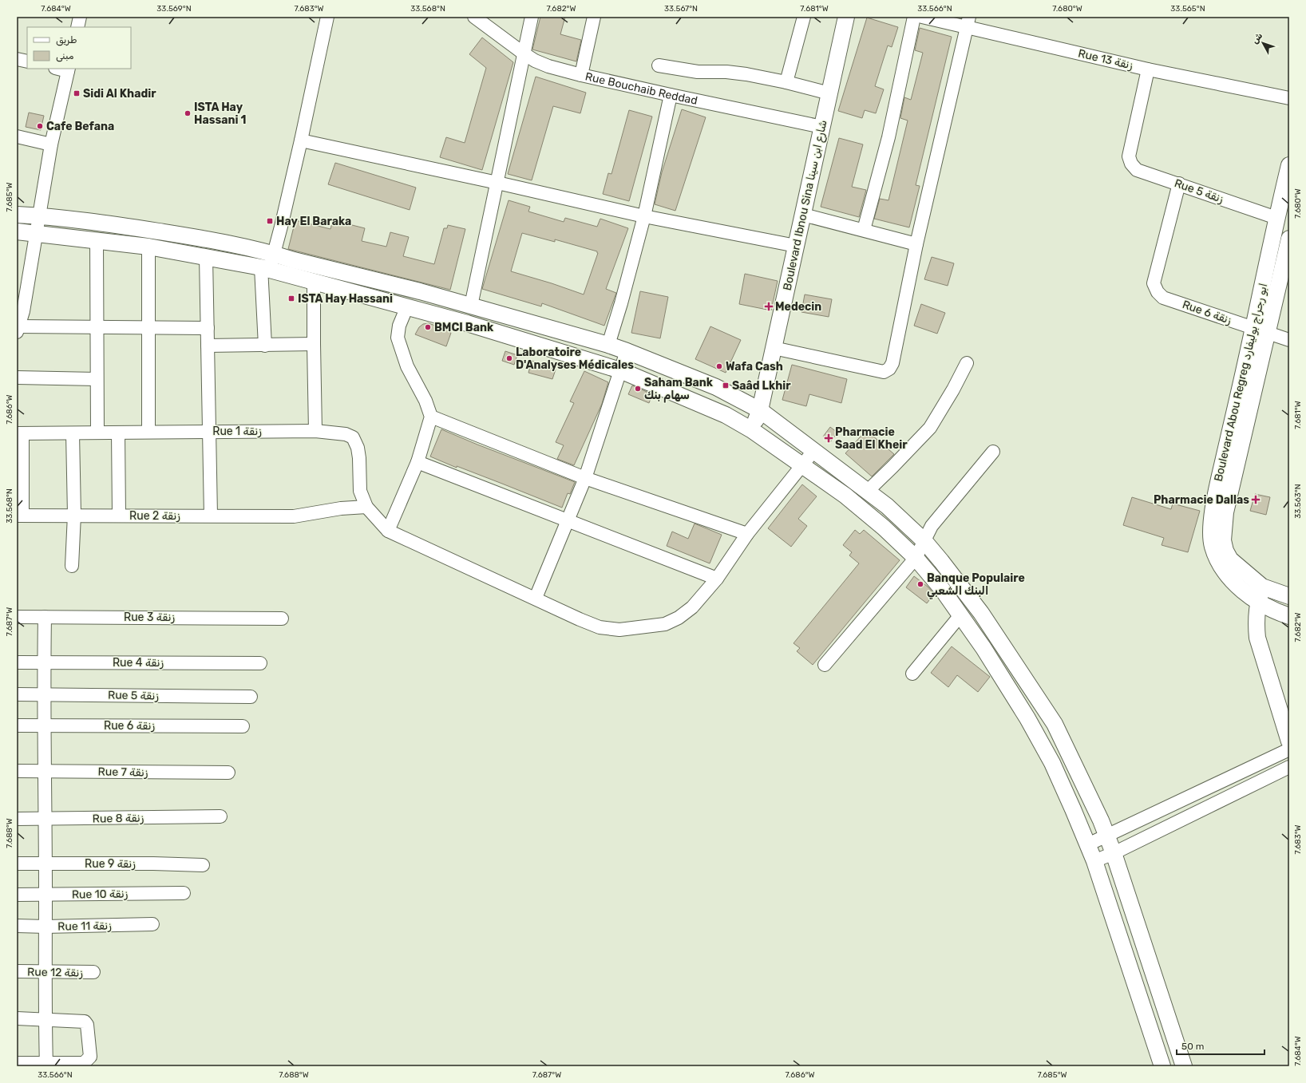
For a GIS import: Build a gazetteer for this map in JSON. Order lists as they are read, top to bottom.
{
  "streets": {
    "main road": ["Boulevard Ibnou Sina شارع ابن سينا", "Boulevard Abou Regreg ابو رجراج بوليفارد"],
    "street": [
      "Rue 13 زنقة",
      "Rue Bouchaib Reddad",
      "Rue 5 زنقة",
      "Rue 6 زنقة",
      "Rue 1 زنقة",
      "Rue 2 زنقة",
      "Rue 3 زنقة",
      "Rue 4 زنقة",
      "Rue 7 زنقة",
      "Rue 8 زنقة",
      "Rue 9 زنقة",
      "Rue 10 زنقة",
      "Rue 11 زنقة",
      "Rue 12 زنقة"
    ]
  },
  "crossings": [
    ["Rue 13 زنقة", "Rue 5 زنقة"],
    ["Rue Bouchaib Reddad", "Boulevard Ibnou Sina شارع ابن سينا"],
    ["Rue 5 زنقة", "Rue 6 زنقة"],
    ["Rue 5 زنقة", "Boulevard Abou Regreg ابو رجراج بوليفارد"],
    ["Rue 6 زنقة", "Boulevard Abou Regreg ابو رجراج بوليفارد"],
    ["Rue 1 زنقة", "Rue 2 زنقة"]
  ],
  "places": {
    "transit": [
      "Sidi Al Khadir",
      "Hay El Baraka",
      "ISTA Hay Hassani",
      "Saâd Lkhir"
    ],
    "other": [
      "ISTA Hay Hassani 1",
      "Cafe Befana",
      "BMCI Bank",
      "Laboratoire D'Analyses Médicales",
      "Wafa Cash",
      "Saham Bank سهام بنك",
      "Banque Populaire البنك الشعبي"
    ],
    "health": ["Medecin", "Pharmacie Saad El Kheir", "Pharmacie Dallas"]
  },
  "legend": ["طريق", "مبنى"],
  "scale_bar": "50 m",
  "north": "top left",
  "coordinates": [
    "7.684°W",
    "33.569°N",
    "7.683°W",
    "33.568°N",
    "7.682°W",
    "33.567°N",
    "7.681°W",
    "33.566°N",
    "7.680°W",
    "33.565°N",
    "7.685°W",
    "7.686°W",
    "33.563°N",
    "7.687°W",
    "7.688°W"
  ]
}
